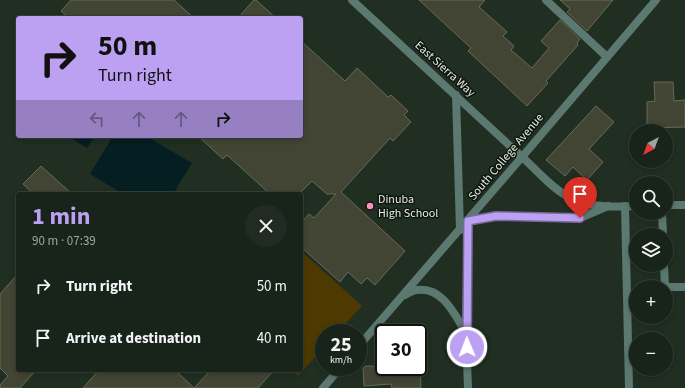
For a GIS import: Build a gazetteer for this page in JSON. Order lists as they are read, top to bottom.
{
  "streets": {
    "street": ["East Sierra Way", "South College Avenue"]
  },
  "crossings": [
    ["East Sierra Way", "South College Avenue"]
  ],
  "places": ["Dinuba High School"],
  "north": "bottom left",
  "page": {
    "turn": ["50 m", "Turn right"],
    "map_buttons": ["+", "−"],
    "heading": ["1 min", "90 m · 07:39"],
    "list": [
      {
        "name": "Turn right",
        "value": "50 m"
      },
      {
        "name": "Arrive at destination",
        "value": "40 m"
      }
    ],
    "speed": "25 km/h",
    "limit": "30"
  }
}
